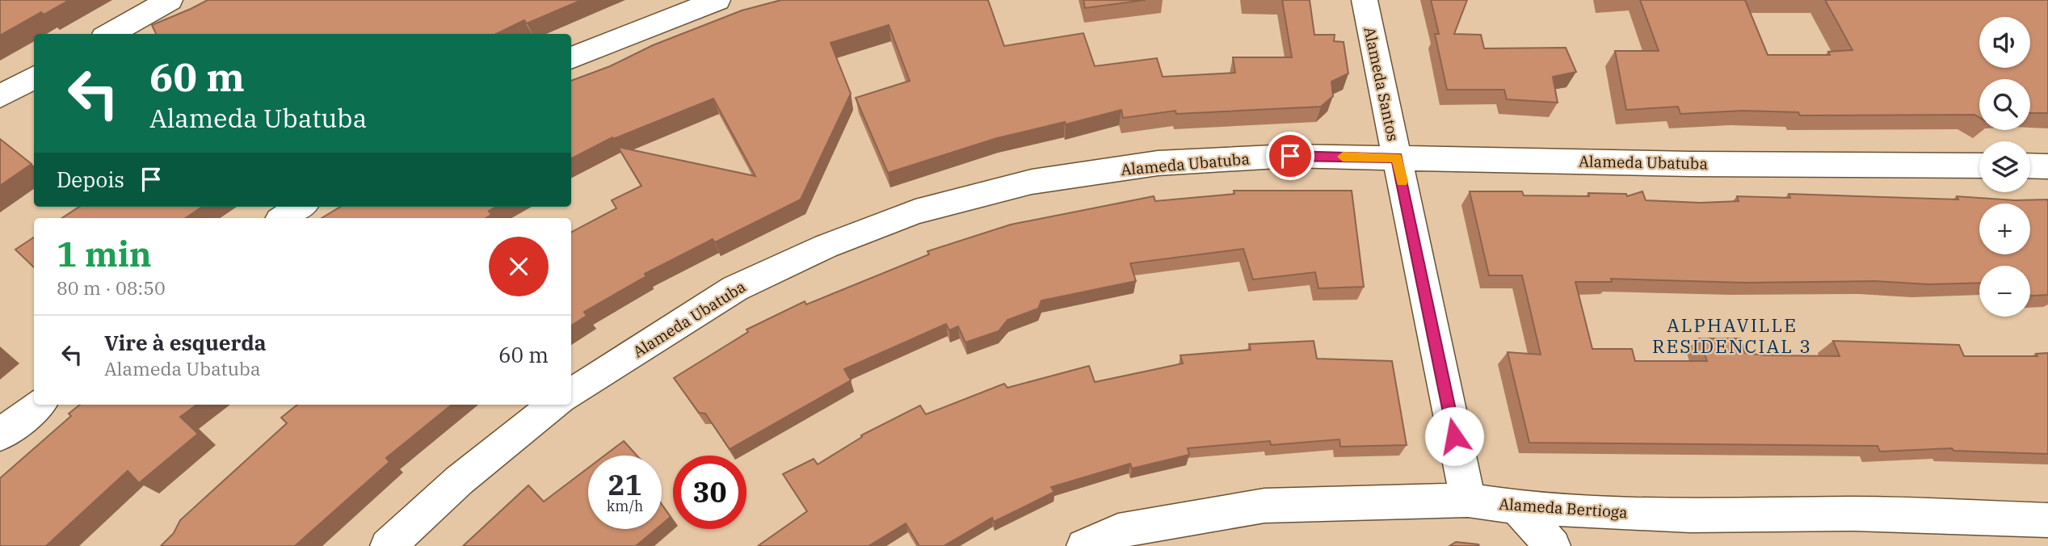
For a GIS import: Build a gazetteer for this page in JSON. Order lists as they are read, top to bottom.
{
  "streets": {
    "street": ["Alameda Santos", "Alameda Ubatuba", "Alameda Bertioga"]
  },
  "crossings": [
    ["Alameda Santos", "Alameda Ubatuba"],
    ["Alameda Santos", "Alameda Bertioga"]
  ],
  "districts": ["ALPHAVILLE RESIDENCIAL 3"],
  "page": {
    "map_buttons": ["+", "−"],
    "turn": ["60 m", "Alameda Ubatuba"],
    "then": "Depois",
    "heading": ["1 min", "80 m · 08:50"],
    "list": [
      {
        "name": "Vire à esquerda",
        "note": "Alameda Ubatuba",
        "value": "60 m"
      }
    ],
    "speed": "21 km/h",
    "limit": "30"
  }
}
